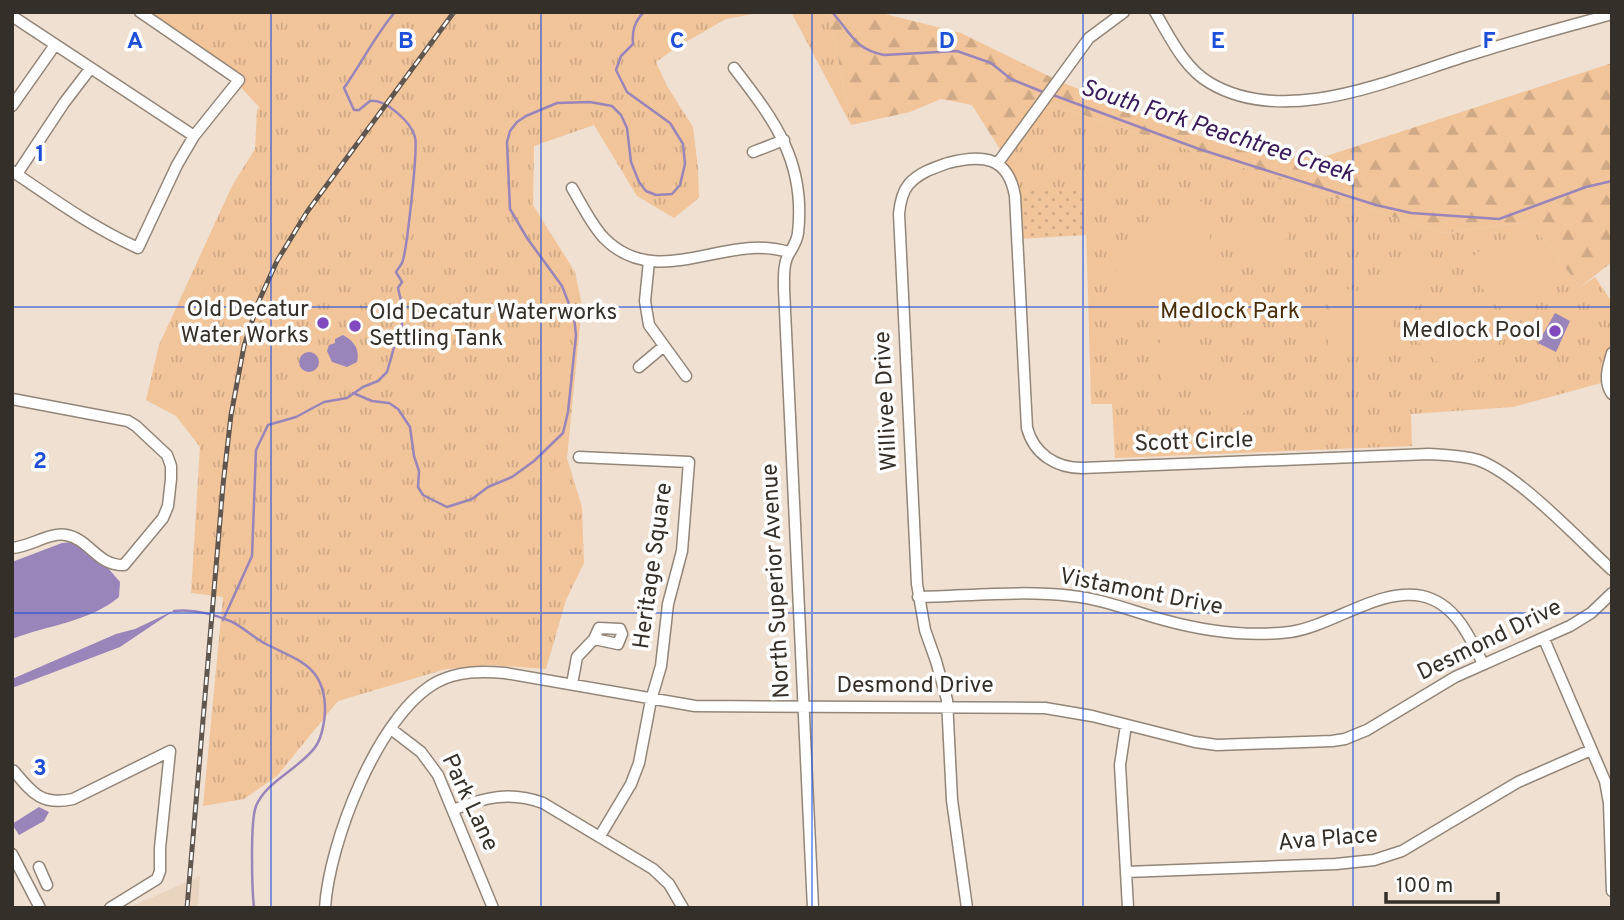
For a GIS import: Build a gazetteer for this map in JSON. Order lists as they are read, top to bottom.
{
  "streets": {
    "street": [
      "Willivee Drive",
      "Scott Circle",
      "Heritage Square",
      "North Superior Avenue",
      "Vistamont Drive",
      "Desmond Drive",
      "Park Lane",
      "Ava Place"
    ]
  },
  "crossings": [
    ["Willivee Drive", "Scott Circle"],
    ["Willivee Drive", "Vistamont Drive"],
    ["Willivee Drive", "Desmond Drive"],
    ["Heritage Square", "Desmond Drive"],
    ["North Superior Avenue", "Desmond Drive"],
    ["Vistamont Drive", "Desmond Drive"],
    ["Desmond Drive", "Park Lane"]
  ],
  "water": ["South Fork Peachtree Creek"],
  "parks": ["Medlock Park"],
  "places": ["Old Decatur Water Works", "Old Decatur Waterworks Settling Tank", "Medlock Pool"],
  "scale_bar": "100 m",
  "grid": {
    "columns": [
      "A",
      "B",
      "C",
      "D",
      "E",
      "F"
    ],
    "rows": ["1", "2", "3"]
  }
}
